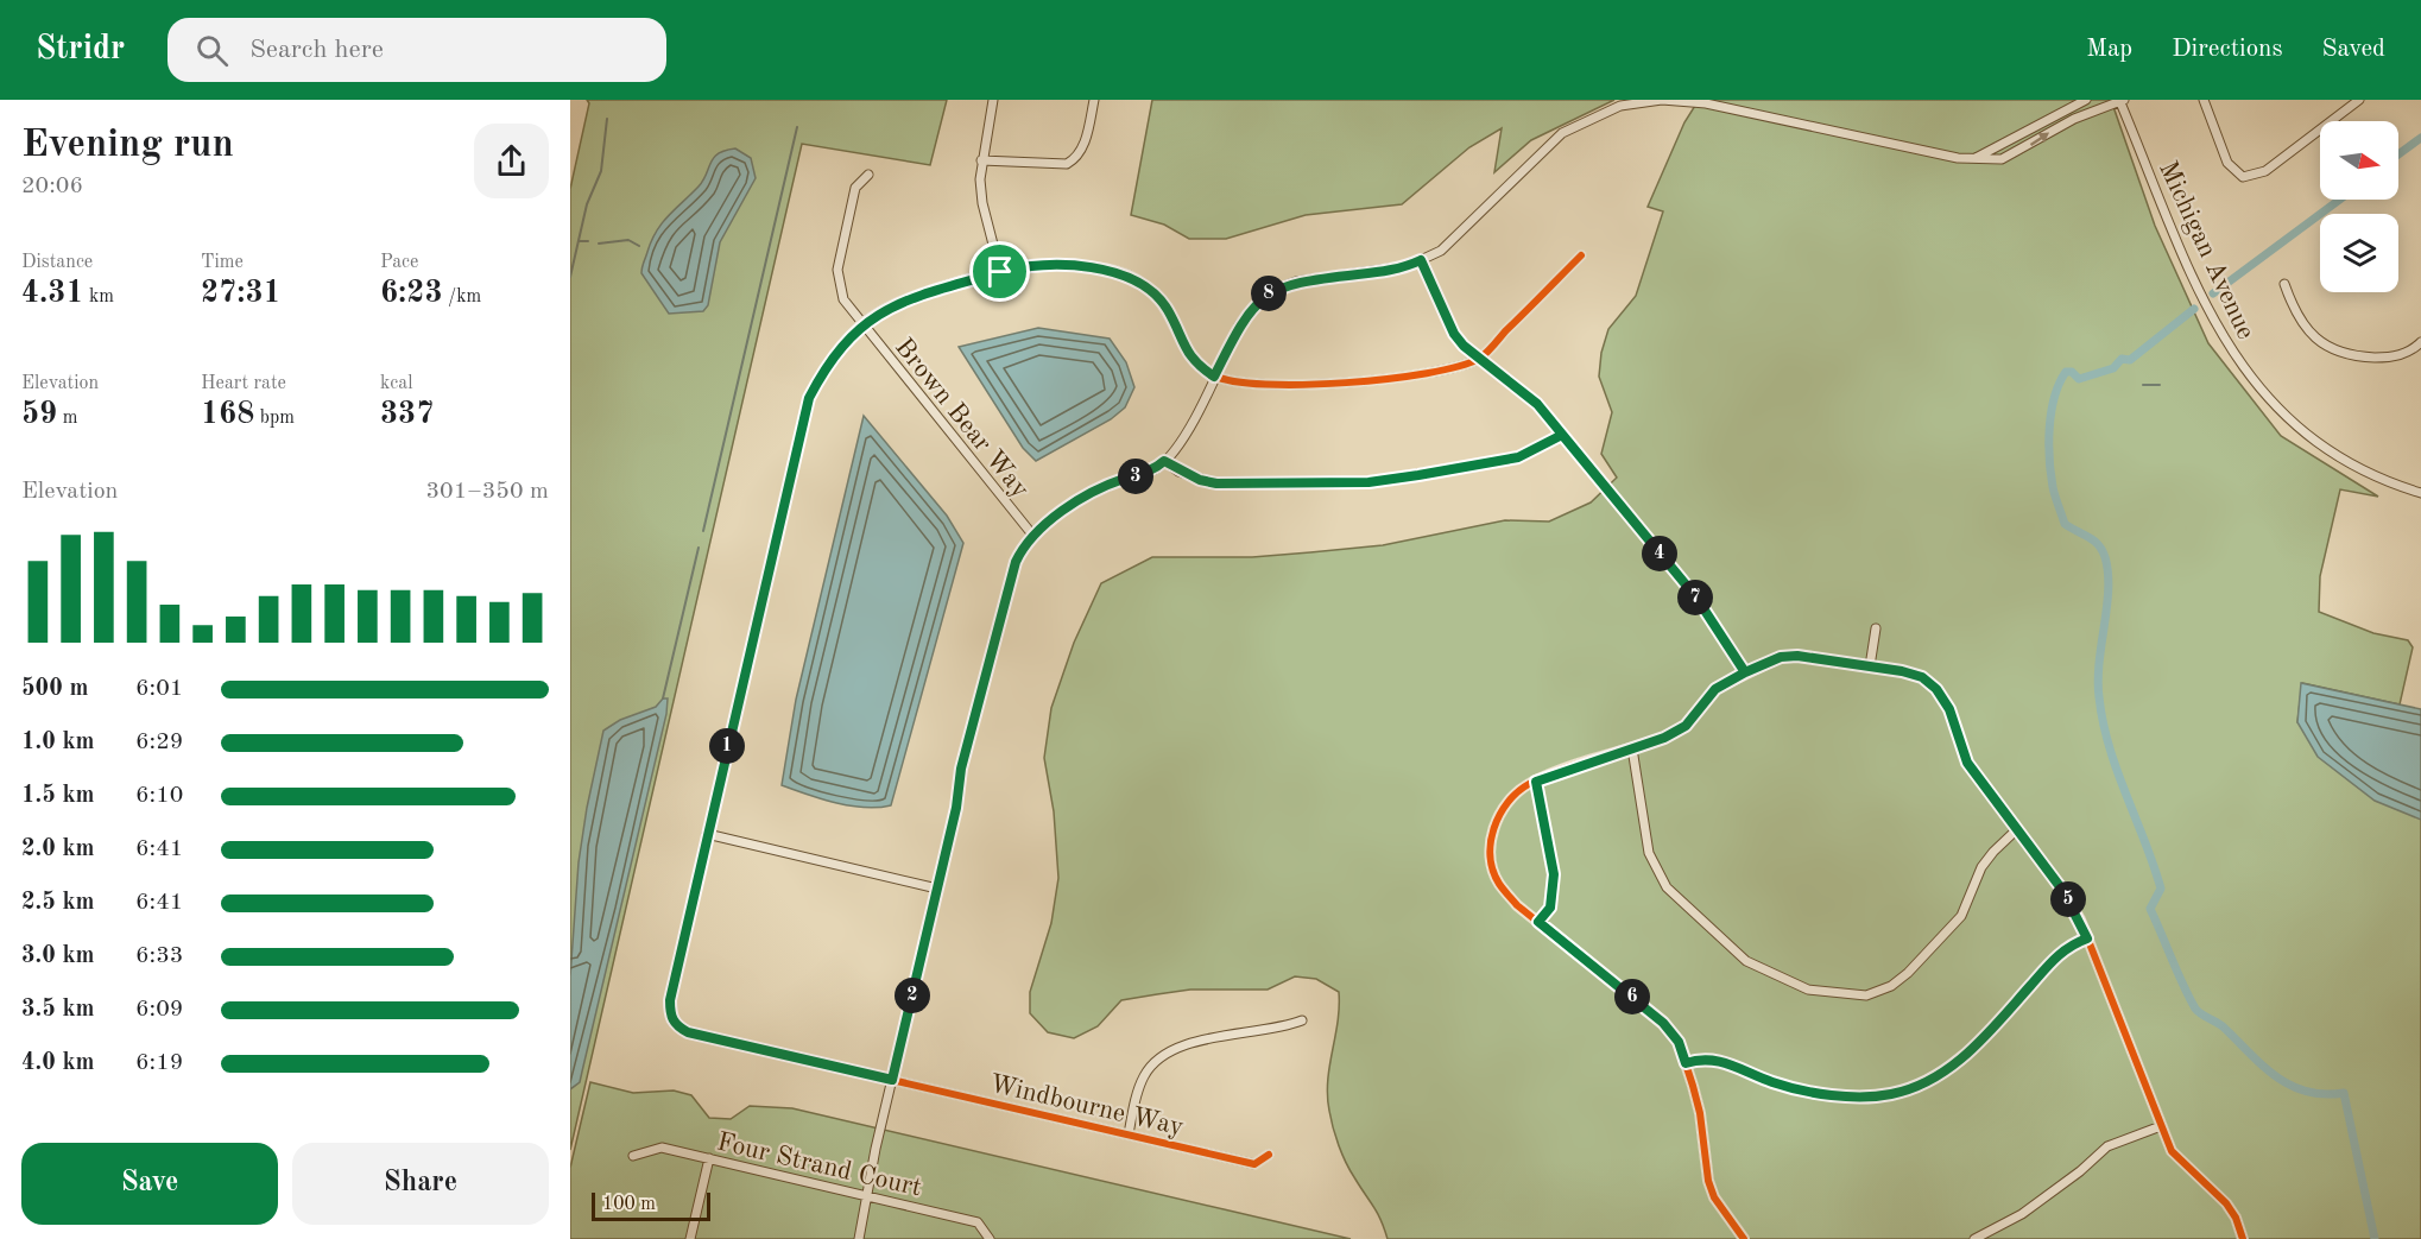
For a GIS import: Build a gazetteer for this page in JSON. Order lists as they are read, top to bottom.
{
  "streets": {
    "street": [
      "Michigan Avenue",
      "Brown Bear Way",
      "Windbourne Way",
      "Four Strand Court"
    ]
  },
  "scale_bar": "100 m",
  "north": "right",
  "page": {
    "header": "Stridr",
    "search": "Search here",
    "nav": ["Map", "Directions", "Saved"],
    "heading": ["Evening run", "20:06"],
    "stats": [
      ["Distance", "4.31 km"],
      ["Time", "27:31"],
      ["Pace", "6:23 /km"],
      ["Elevation", "59 m"],
      ["Heart rate", "168 bpm"],
      ["kcal", "337"]
    ],
    "pins": [
      "8",
      "3",
      "4",
      "7",
      "1",
      "5",
      "2",
      "6"
    ],
    "chart": ["Elevation", "301–350 m"],
    "list": [
      {
        "name": "500 m",
        "note": "6:01"
      },
      {
        "name": "1.0 km",
        "note": "6:29"
      },
      {
        "name": "1.5 km",
        "note": "6:10"
      },
      {
        "name": "2.0 km",
        "note": "6:41"
      },
      {
        "name": "2.5 km",
        "note": "6:41"
      },
      {
        "name": "3.0 km",
        "note": "6:33"
      },
      {
        "name": "3.5 km",
        "note": "6:09"
      },
      {
        "name": "4.0 km",
        "note": "6:19"
      }
    ],
    "buttons": ["Save", "Share"],
    "scale": "100 m"
  }
}
